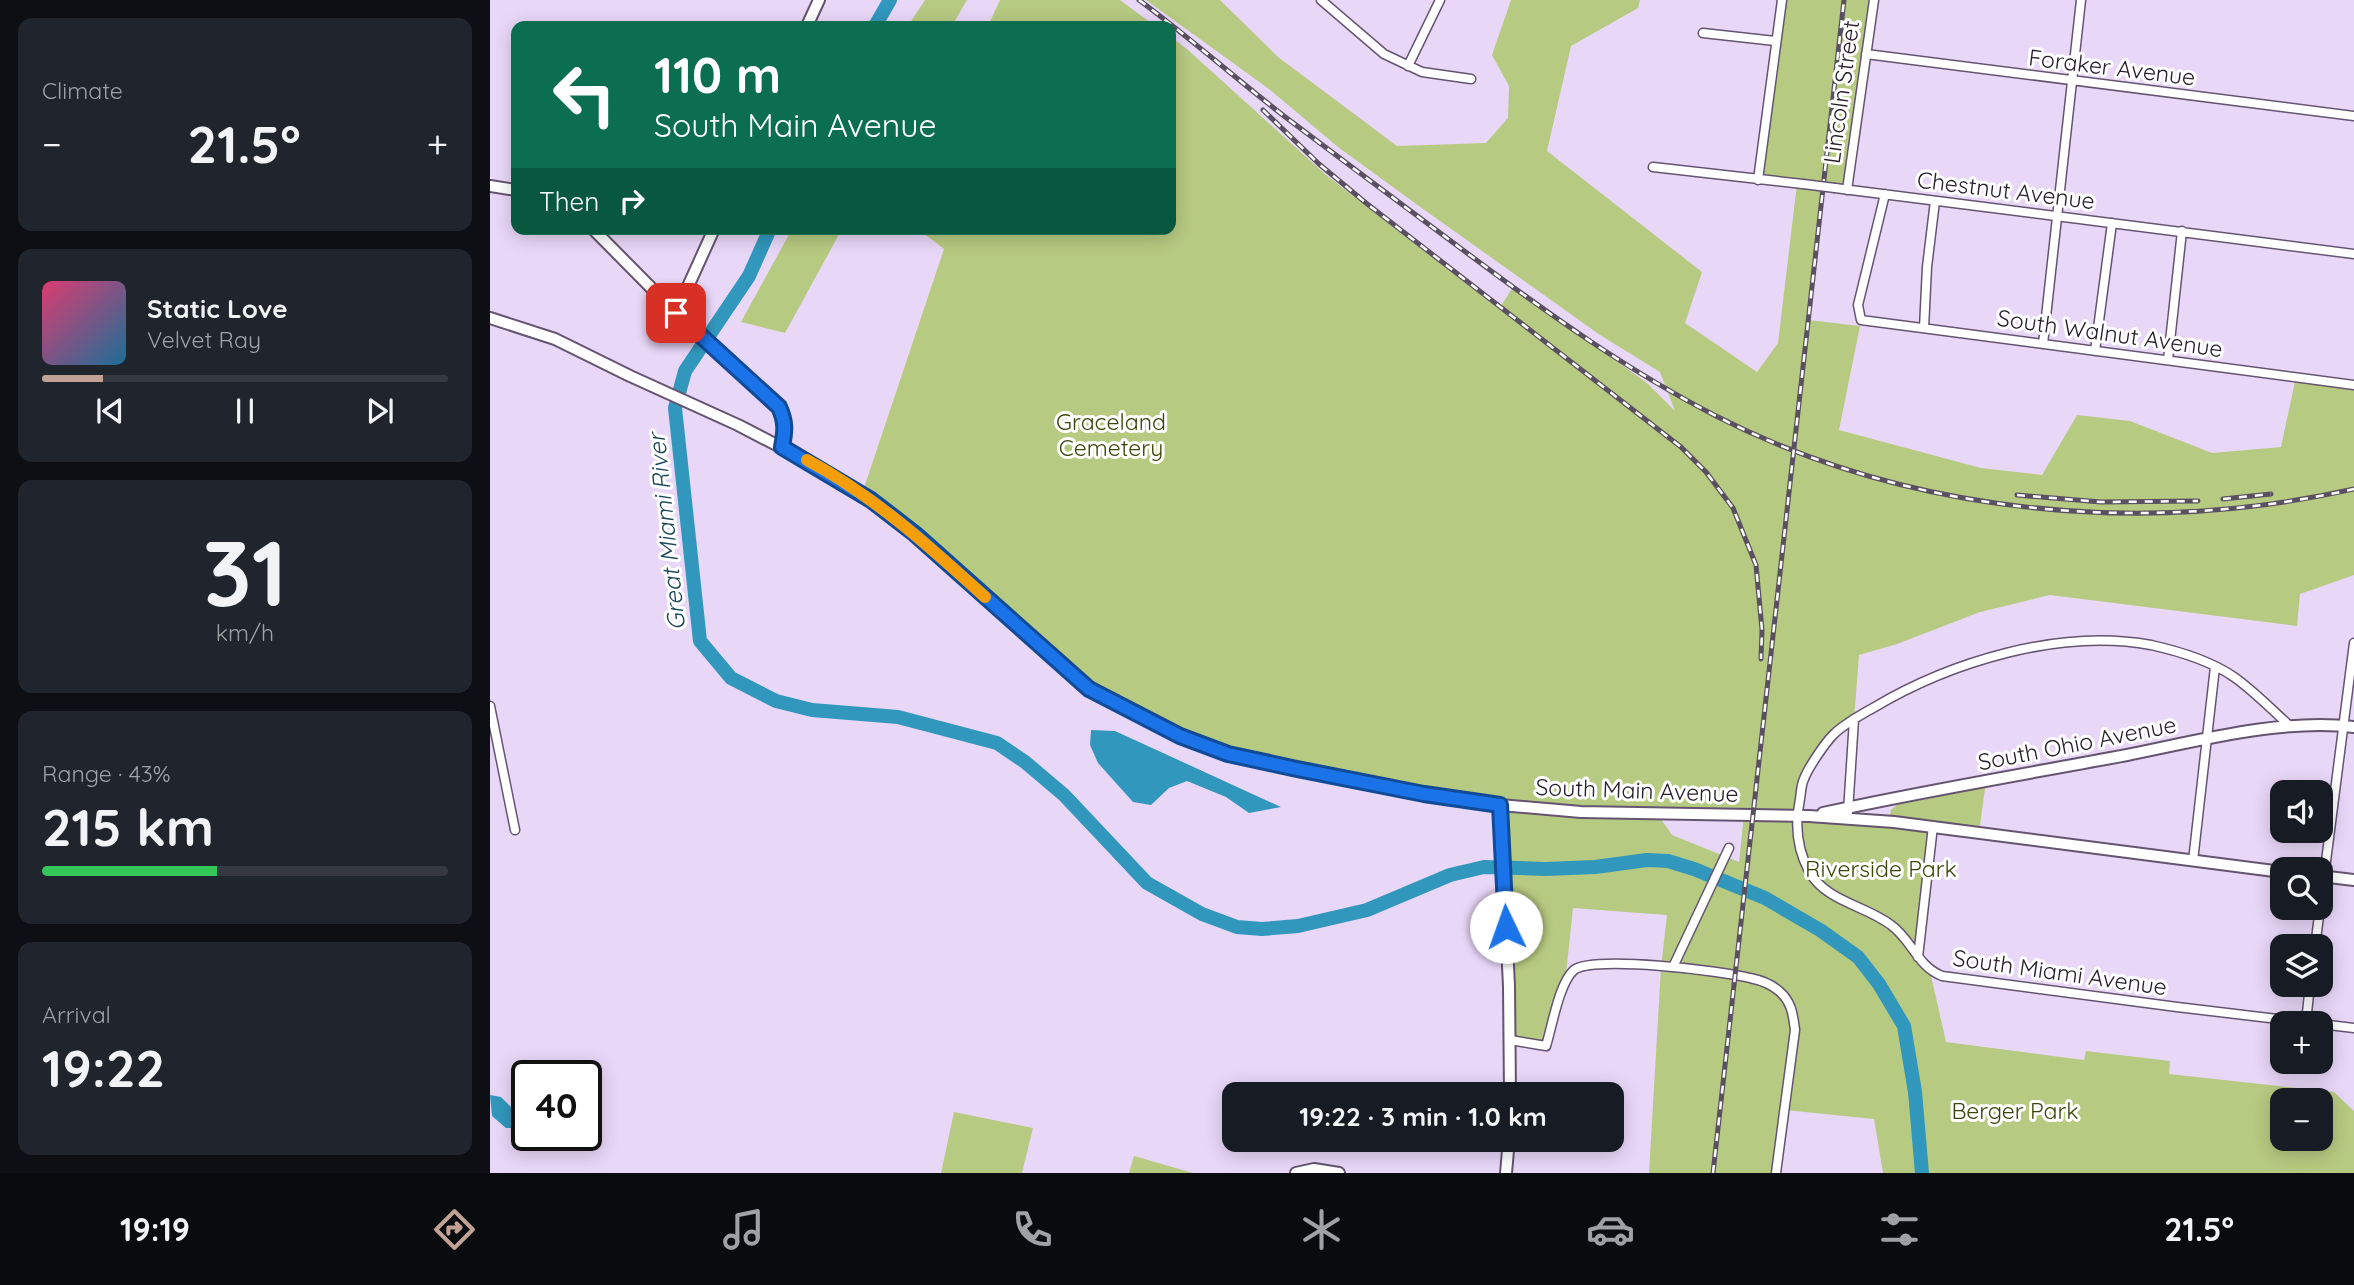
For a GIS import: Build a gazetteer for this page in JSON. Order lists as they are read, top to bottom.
{
  "streets": {
    "main road": ["South Ohio Avenue", "South Main Avenue"],
    "street": [
      "Foraker Avenue",
      "Lincoln Street",
      "Chestnut Avenue",
      "South Walnut Avenue",
      "South Miami Avenue"
    ]
  },
  "crossings": [
    ["Foraker Avenue", "Lincoln Street"],
    ["Lincoln Street", "Chestnut Avenue"],
    ["Chestnut Avenue", "South Walnut Avenue"],
    ["South Ohio Avenue", "South Main Avenue"],
    ["South Ohio Avenue", "South Miami Avenue"],
    ["South Main Avenue", "South Miami Avenue"]
  ],
  "water": ["Great Miami River"],
  "parks": ["Graceland Cemetery", "Riverside Park", "Berger Park"],
  "page": {
    "tile": [
      "Climate",
      ["31", "km/h"],
      ["Range · 43%", "215 km"],
      ["Arrival", "19:22"]
    ],
    "turn": ["110 m", "South Main Avenue"],
    "heat": ["−", "21.5°", "+"],
    "then": "Then",
    "song": ["Static Love", "Velvet Ray"],
    "map_buttons": ["+", "−"],
    "limit": "40",
    "trip": "19:22 · 3 min · 1.0 km",
    "tabs": ["19:19", "21.5°"]
  }
}
